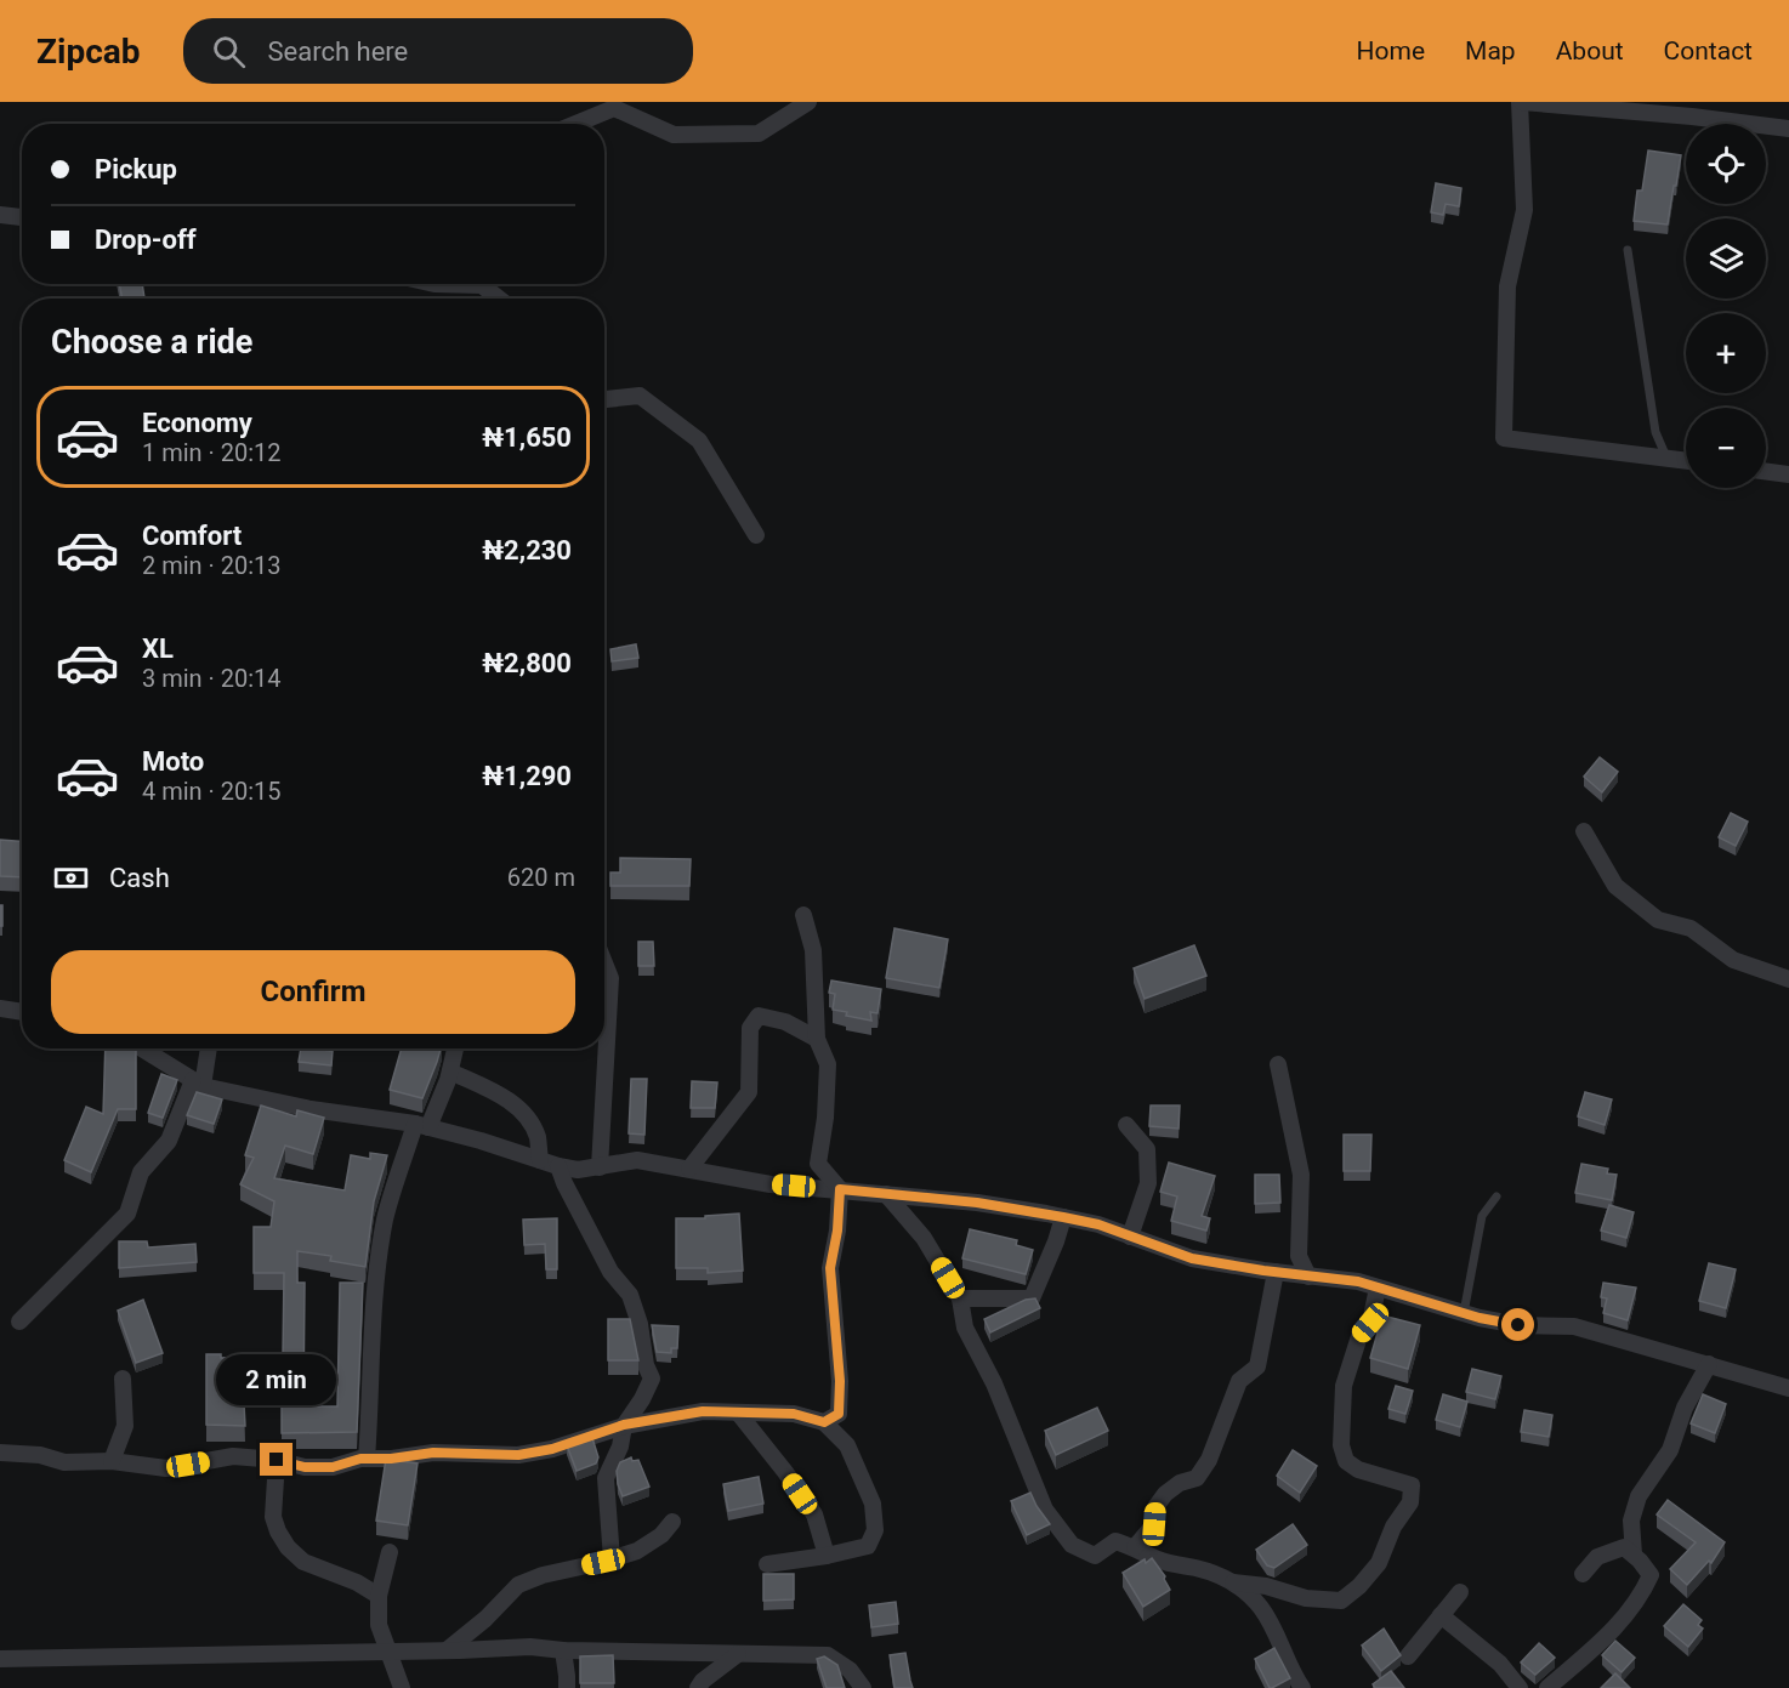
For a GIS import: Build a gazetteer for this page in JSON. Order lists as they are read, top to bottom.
{
  "page": {
    "header": "Zipcab",
    "search": "Search here",
    "nav": [
      "Home",
      "Map",
      "About",
      "Contact"
    ],
    "map_buttons": ["+", "−"],
    "banner": ["Pickup", "Drop-off"],
    "heading": "Choose a ride",
    "list": [
      {
        "name": "Economy",
        "note": "1 min · 20:12",
        "value": "₦1,650"
      },
      {
        "name": "Comfort",
        "note": "2 min · 20:13",
        "value": "₦2,230"
      },
      {
        "name": "XL",
        "note": "3 min · 20:14",
        "value": "₦2,800"
      },
      {
        "name": "Moto",
        "note": "4 min · 20:15",
        "value": "₦1,290"
      }
    ],
    "pay": ["Cash", "620 m"],
    "buttons": "Confirm",
    "bubble": "2 min"
  }
}
